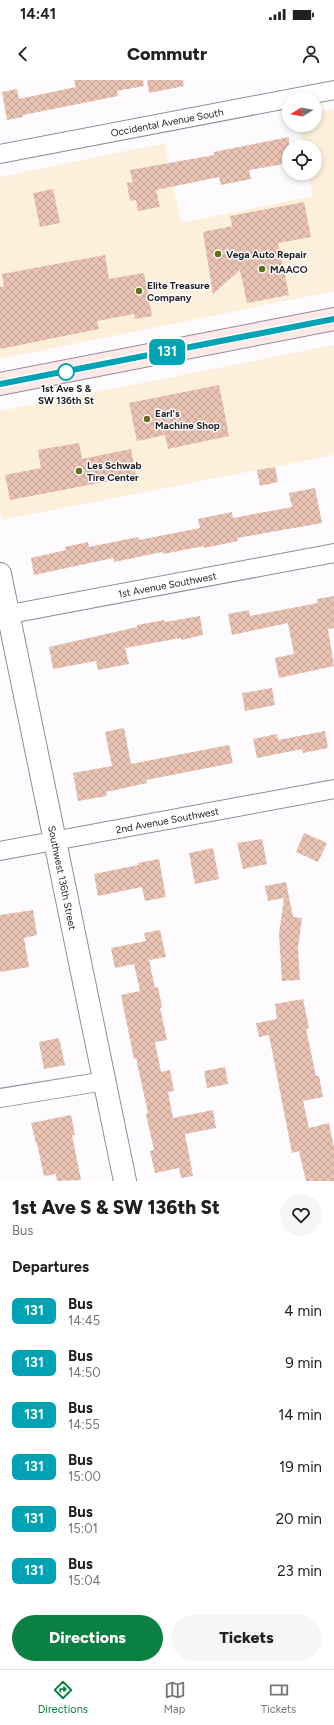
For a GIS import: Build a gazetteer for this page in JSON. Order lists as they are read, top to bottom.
{
  "streets": {
    "street": [
      "Occidental Avenue South",
      "1st Avenue Southwest",
      "2nd Avenue Southwest",
      "Southwest 136th Street"
    ]
  },
  "crossings": [
    ["1st Avenue Southwest", "Southwest 136th Street"],
    ["2nd Avenue Southwest", "Southwest 136th Street"]
  ],
  "places": [
    "Vega Auto Repair",
    "MAACO",
    "Elite Treasure Company",
    "1st Ave S & SW 136th St",
    "Earl's Machine Shop",
    "Les Schwab Tire Center"
  ],
  "lines": ["bus line 131"],
  "north": "left",
  "page": {
    "status": "14:41",
    "header": "Commutr",
    "on_map": "131",
    "heading": [
      ["1st Ave S & SW 136th St", "Bus"],
      "Departures"
    ],
    "list": [
      {
        "mark": "131",
        "name": "Bus",
        "note": "14:45",
        "value": "4 min"
      },
      {
        "mark": "131",
        "name": "Bus",
        "note": "14:50",
        "value": "9 min"
      },
      {
        "mark": "131",
        "name": "Bus",
        "note": "14:55",
        "value": "14 min"
      },
      {
        "mark": "131",
        "name": "Bus",
        "note": "15:00",
        "value": "19 min"
      },
      {
        "mark": "131",
        "name": "Bus",
        "note": "15:01",
        "value": "20 min"
      },
      {
        "mark": "131",
        "name": "Bus",
        "note": "15:04",
        "value": "23 min"
      }
    ],
    "buttons": ["Directions", "Tickets"],
    "tabs": ["Directions", "Map", "Tickets"]
  }
}
